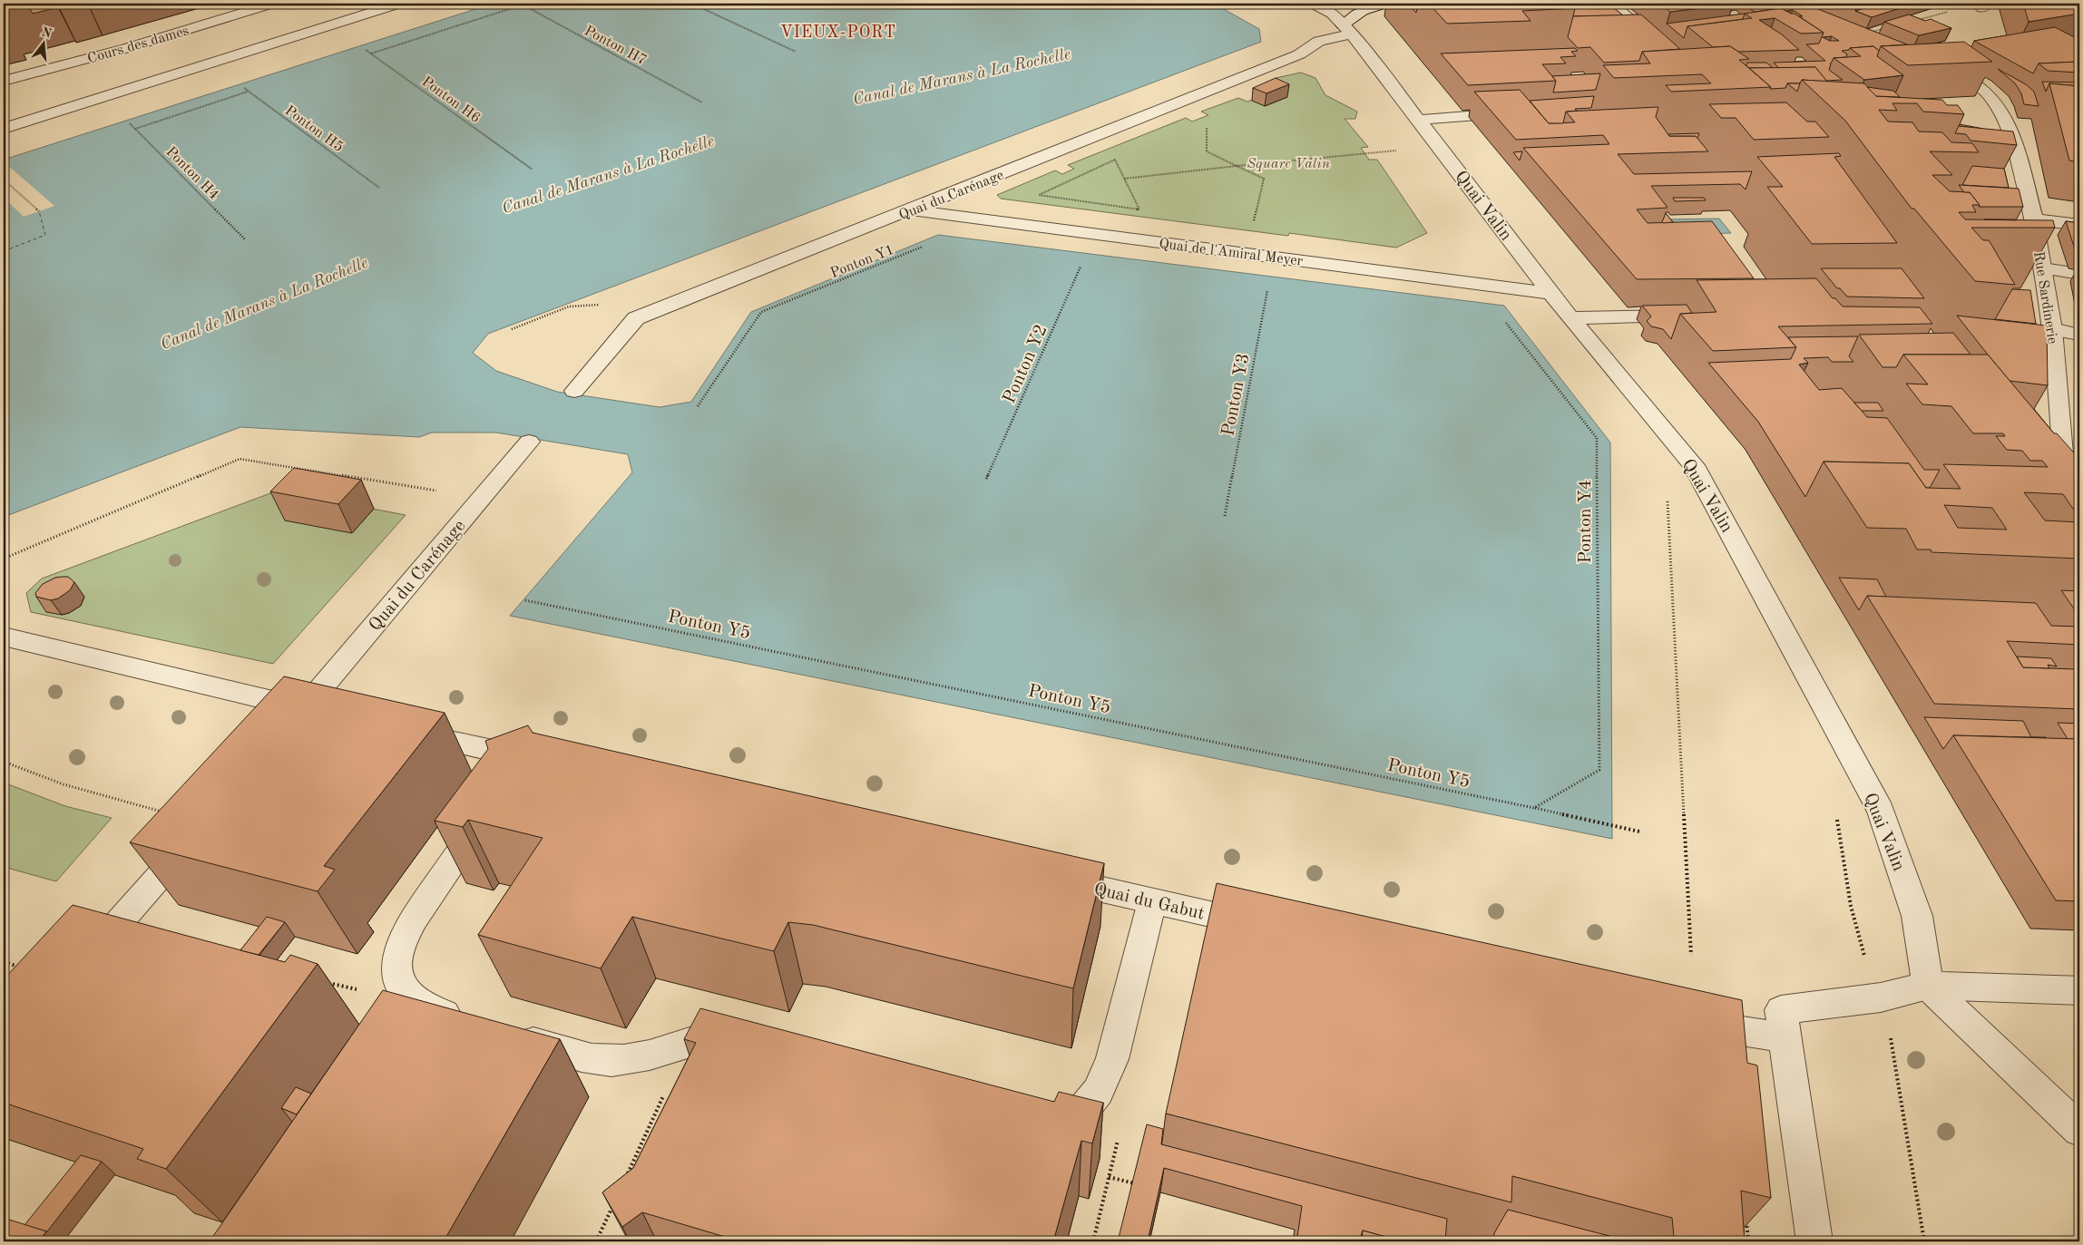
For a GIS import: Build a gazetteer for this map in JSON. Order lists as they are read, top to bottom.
{
  "streets": {
    "street": [
      "Cours des dames",
      "Quai du Carénage",
      "Quai Valin",
      "Quai de l'Amiral Meyer",
      "Rue Sardinerie",
      "Quai du Gabut"
    ],
    "path": [
      "Ponton H7",
      "Ponton H6",
      "Ponton H5",
      "Ponton H4",
      "Ponton Y1",
      "Ponton Y2",
      "Ponton Y3",
      "Ponton Y4",
      "Ponton Y5"
    ]
  },
  "crossings": [
    ["Quai du Carénage", "Quai Valin"],
    ["Quai du Carénage", "Quai de l'Amiral Meyer"],
    ["Quai Valin", "Quai de l'Amiral Meyer"],
    ["Ponton Y4", "Ponton Y5"]
  ],
  "districts": ["VIEUX-PORT"],
  "water": ["Canal de Marans à La Rochelle"],
  "parks": ["Square Valin"],
  "north": "top"
}
